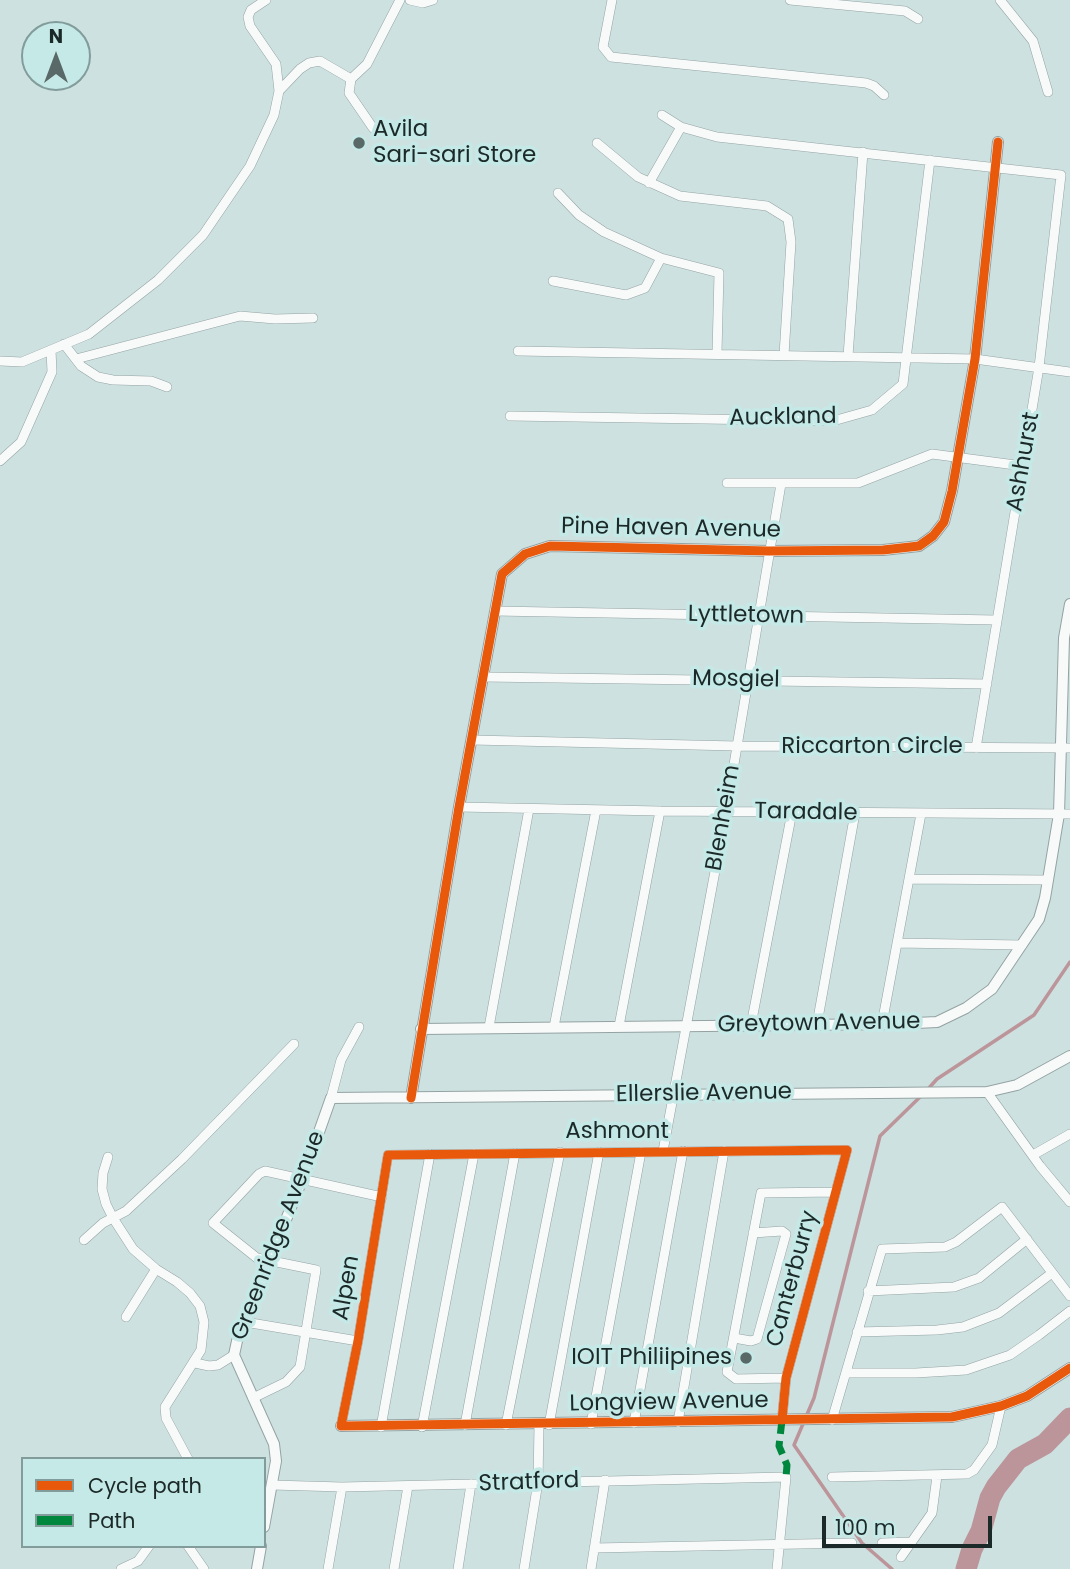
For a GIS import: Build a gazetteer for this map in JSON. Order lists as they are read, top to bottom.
{
  "streets": {
    "street": [
      "Auckland",
      "Ashhurst",
      "Pine Haven Avenue",
      "Lyttletown",
      "Mosgiel",
      "Riccarton Circle",
      "Taradale",
      "Blenheim",
      "Greytown Avenue",
      "Ellerslie Avenue",
      "Ashmont",
      "Greenridge Avenue",
      "Canterburry",
      "Alpen",
      "Longview Avenue",
      "Stratford"
    ]
  },
  "crossings": [
    ["Ashhurst", "Pine Haven Avenue"],
    ["Ashhurst", "Lyttletown"],
    ["Ashhurst", "Mosgiel"],
    ["Ashhurst", "Riccarton Circle"],
    ["Pine Haven Avenue", "Lyttletown"],
    ["Pine Haven Avenue", "Mosgiel"],
    ["Pine Haven Avenue", "Riccarton Circle"],
    ["Pine Haven Avenue", "Taradale"],
    ["Pine Haven Avenue", "Blenheim"],
    ["Pine Haven Avenue", "Greytown Avenue"],
    ["Pine Haven Avenue", "Ellerslie Avenue"],
    ["Lyttletown", "Blenheim"],
    ["Mosgiel", "Blenheim"],
    ["Riccarton Circle", "Blenheim"],
    ["Riccarton Circle", "Greytown Avenue"],
    ["Taradale", "Blenheim"],
    ["Taradale", "Greytown Avenue"],
    ["Blenheim", "Greytown Avenue"],
    ["Blenheim", "Ellerslie Avenue"],
    ["Blenheim", "Ashmont"],
    ["Ellerslie Avenue", "Greenridge Avenue"],
    ["Ashmont", "Canterburry"],
    ["Ashmont", "Alpen"],
    ["Greenridge Avenue", "Stratford"],
    ["Canterburry", "Longview Avenue"],
    ["Alpen", "Longview Avenue"]
  ],
  "places": ["Avila Sari-sari Store", "IOIT Philiipines"],
  "legend": ["Cycle path", "Path"],
  "scale_bar": "100 m",
  "north": "top"
}
